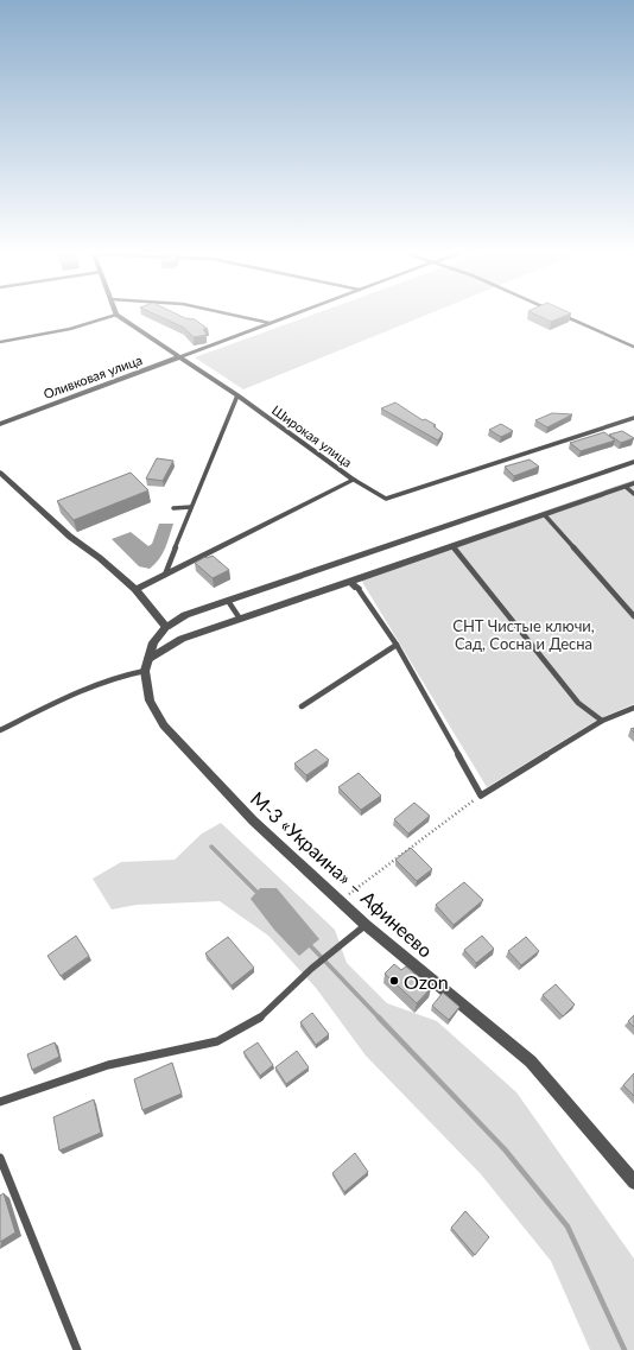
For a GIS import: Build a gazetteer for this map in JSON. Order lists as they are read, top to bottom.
{
  "streets": {
    "street": ["Оливковая улица", "Широкая улица", "М-3 «Украина» – Афинеево"]
  },
  "crossings": [
    ["Оливковая улица", "Широкая улица"]
  ],
  "parks": ["СНТ Чистые ключи, Сад, Сосна и Десна"],
  "places": ["Ozon"]
}
